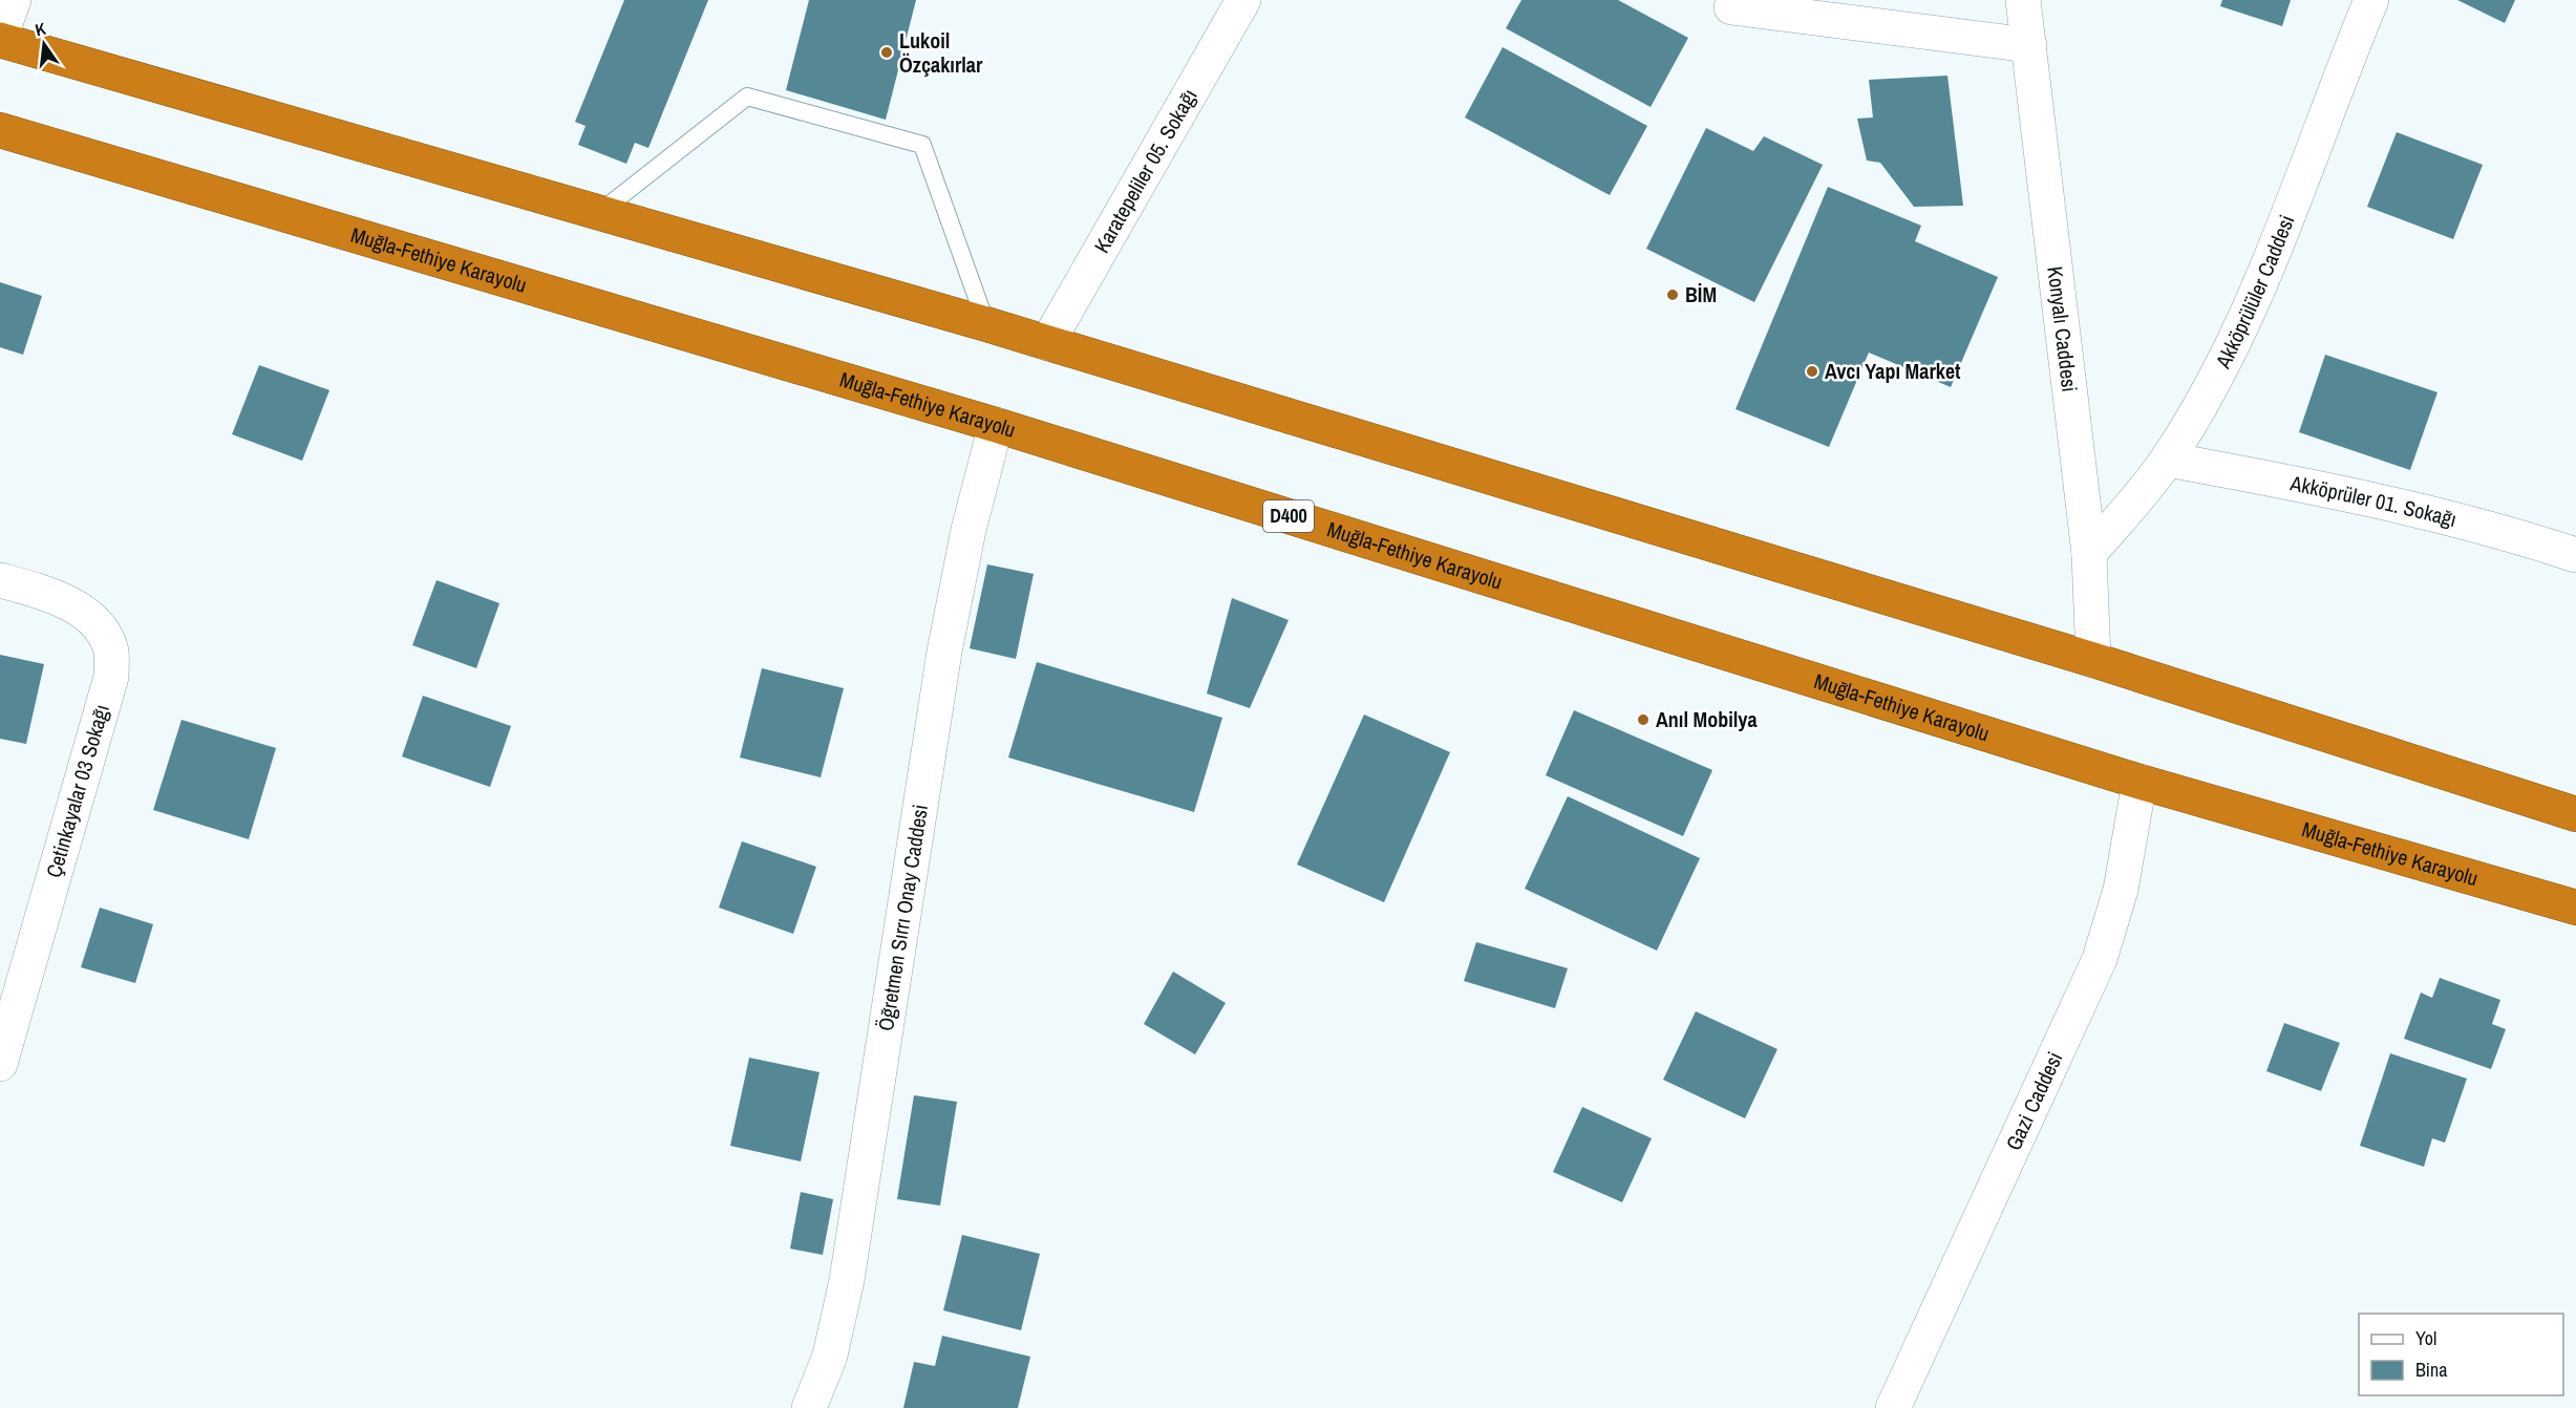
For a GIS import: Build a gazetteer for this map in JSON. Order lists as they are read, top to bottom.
{
  "streets": {
    "highway": ["Muğla-Fethiye Karayolu", "D400"],
    "street": [
      "Karatepeliler 05. Sokağı",
      "Akköprülüler Caddesi",
      "Konyalı Caddesi",
      "Akköprüler 01. Sokağı",
      "Çetinkayalar 03 Sokağı",
      "Öğretmen Sırrı Onay Caddesi",
      "Gazi Caddesi"
    ]
  },
  "crossings": [
    ["Muğla-Fethiye Karayolu", "Öğretmen Sırrı Onay Caddesi"],
    ["Muğla-Fethiye Karayolu", "Gazi Caddesi"],
    ["Akköprülüler Caddesi", "Konyalı Caddesi"],
    ["Akköprülüler Caddesi", "Akköprüler 01. Sokağı"]
  ],
  "places": [
    "Lukoil Özçakırlar",
    "BİM",
    "Avcı Yapı Market",
    "Anıl Mobilya"
  ],
  "legend": ["Yol", "Bina"],
  "north": "top"
}
